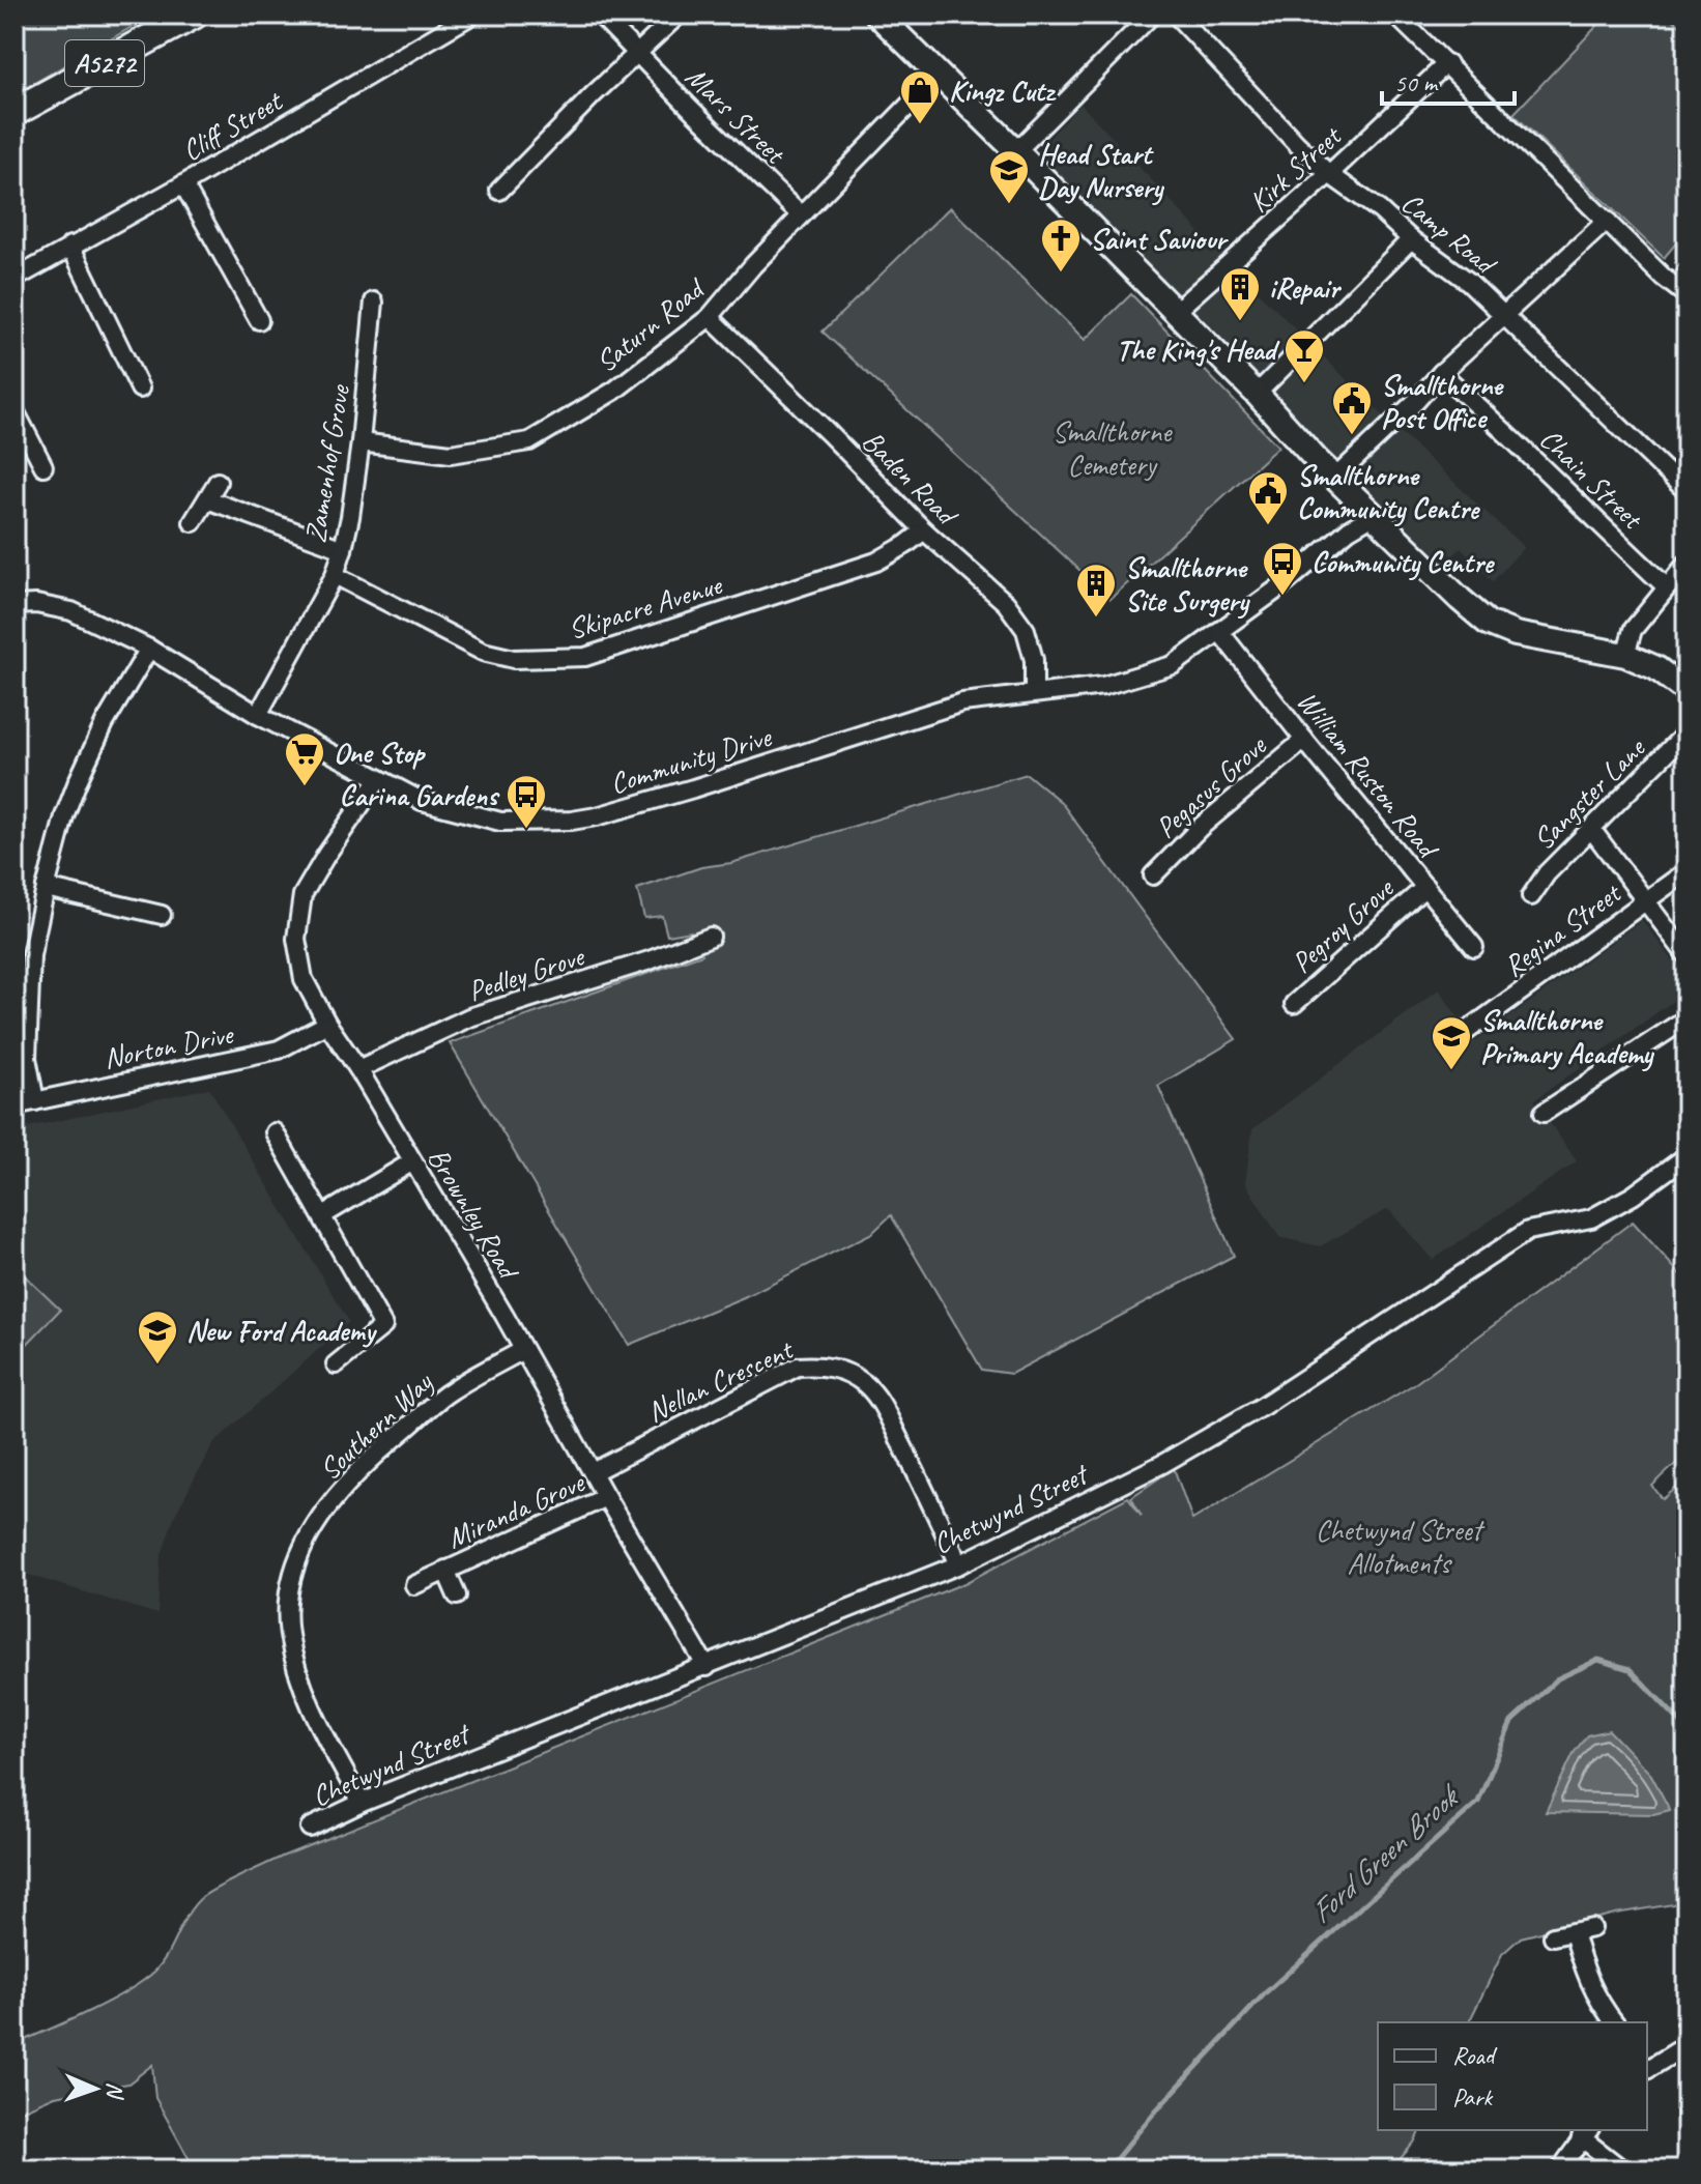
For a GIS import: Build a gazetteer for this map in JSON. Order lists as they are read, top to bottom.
{
  "streets": {
    "main road": ["A5272"],
    "street": [
      "Mars Street",
      "Cliff Street",
      "Kirk Street",
      "Camp Road",
      "Saturn Road",
      "Zamenhof Grove",
      "Baden Road",
      "Chain Street",
      "Skipacre Avenue",
      "Community Drive",
      "William Ruston Road",
      "Pegasus Grove",
      "Sangster Lane",
      "Pegroy Grove",
      "Regina Street",
      "Pedley Grove",
      "Norton Drive",
      "Brownley Road",
      "Nellan Crescent",
      "Southern Way",
      "Chetwynd Street",
      "Miranda Grove"
    ]
  },
  "crossings": [
    ["Mars Street", "Saturn Road"],
    ["Kirk Street", "Camp Road"],
    ["Saturn Road", "Zamenhof Grove"],
    ["Saturn Road", "Baden Road"],
    ["Zamenhof Grove", "Skipacre Avenue"],
    ["Zamenhof Grove", "Community Drive"],
    ["Baden Road", "Skipacre Avenue"],
    ["Baden Road", "Community Drive"],
    ["Community Drive", "William Ruston Road"],
    ["Community Drive", "Brownley Road"],
    ["William Ruston Road", "Pegasus Grove"],
    ["William Ruston Road", "Pegroy Grove"],
    ["Pedley Grove", "Brownley Road"],
    ["Norton Drive", "Brownley Road"],
    ["Brownley Road", "Nellan Crescent"],
    ["Brownley Road", "Southern Way"],
    ["Brownley Road", "Chetwynd Street"],
    ["Brownley Road", "Miranda Grove"],
    ["Nellan Crescent", "Chetwynd Street"],
    ["Southern Way", "Chetwynd Street"]
  ],
  "water": ["Ford Green Brook"],
  "parks": ["Smallthorne Cemetery", "Chetwynd Street Allotments"],
  "places": {
    "shop": ["Kingz Cutz"],
    "school or university": ["Head Start Day Nursery", "Smallthorne Primary Academy", "New Ford Academy"],
    "church": ["Saint Saviour"],
    "building": ["iRepair", "Smallthorne Site Surgery"],
    "bar": ["The King's Head"],
    "public building": ["Smallthorne Post Office", "Smallthorne Community Centre"],
    "bus stop": ["Community Centre", "Carina Gardens"],
    "supermarket": ["One Stop"]
  },
  "legend": ["Road", "Park"],
  "scale_bar": "50 m",
  "north": "right"
}
